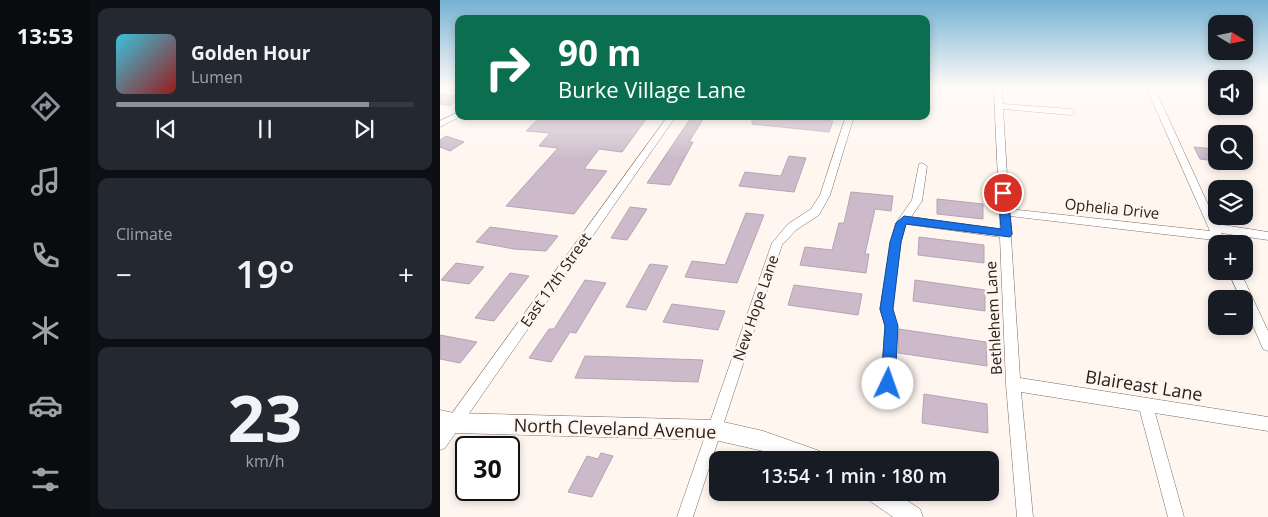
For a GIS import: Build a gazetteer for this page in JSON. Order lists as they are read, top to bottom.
{
  "streets": {
    "street": [
      "Ophelia Drive",
      "East 17th Street",
      "New Hope Lane",
      "Bethlehem Lane",
      "Blaireast Lane",
      "North Cleveland Avenue"
    ]
  },
  "crossings": [
    ["Ophelia Drive", "Bethlehem Lane"],
    ["East 17th Street", "North Cleveland Avenue"],
    ["New Hope Lane", "North Cleveland Avenue"],
    ["Bethlehem Lane", "Blaireast Lane"]
  ],
  "north": "right",
  "page": {
    "tabs": "13:53",
    "map_buttons": ["+", "−"],
    "turn": ["90 m", "Burke Village Lane"],
    "song": ["Golden Hour", "Lumen"],
    "tile": [
      "Climate",
      ["23", "km/h"]
    ],
    "heat": ["−", "19°", "+"],
    "limit": "30",
    "trip": "13:54 · 1 min · 180 m"
  }
}
